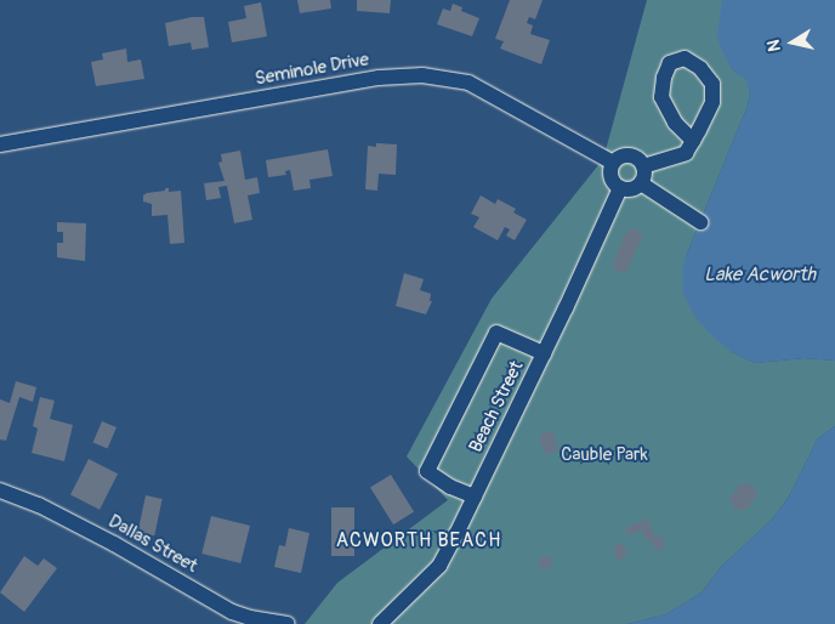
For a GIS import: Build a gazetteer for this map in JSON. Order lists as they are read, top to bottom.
{
  "streets": {
    "street": ["Seminole Drive", "Beach Street", "Dallas Street"]
  },
  "crossings": [
    ["Seminole Drive", "Beach Street"]
  ],
  "districts": ["ACWORTH BEACH"],
  "water": ["Lake Acworth"],
  "parks": ["Cauble Park"],
  "north": "left"
}
